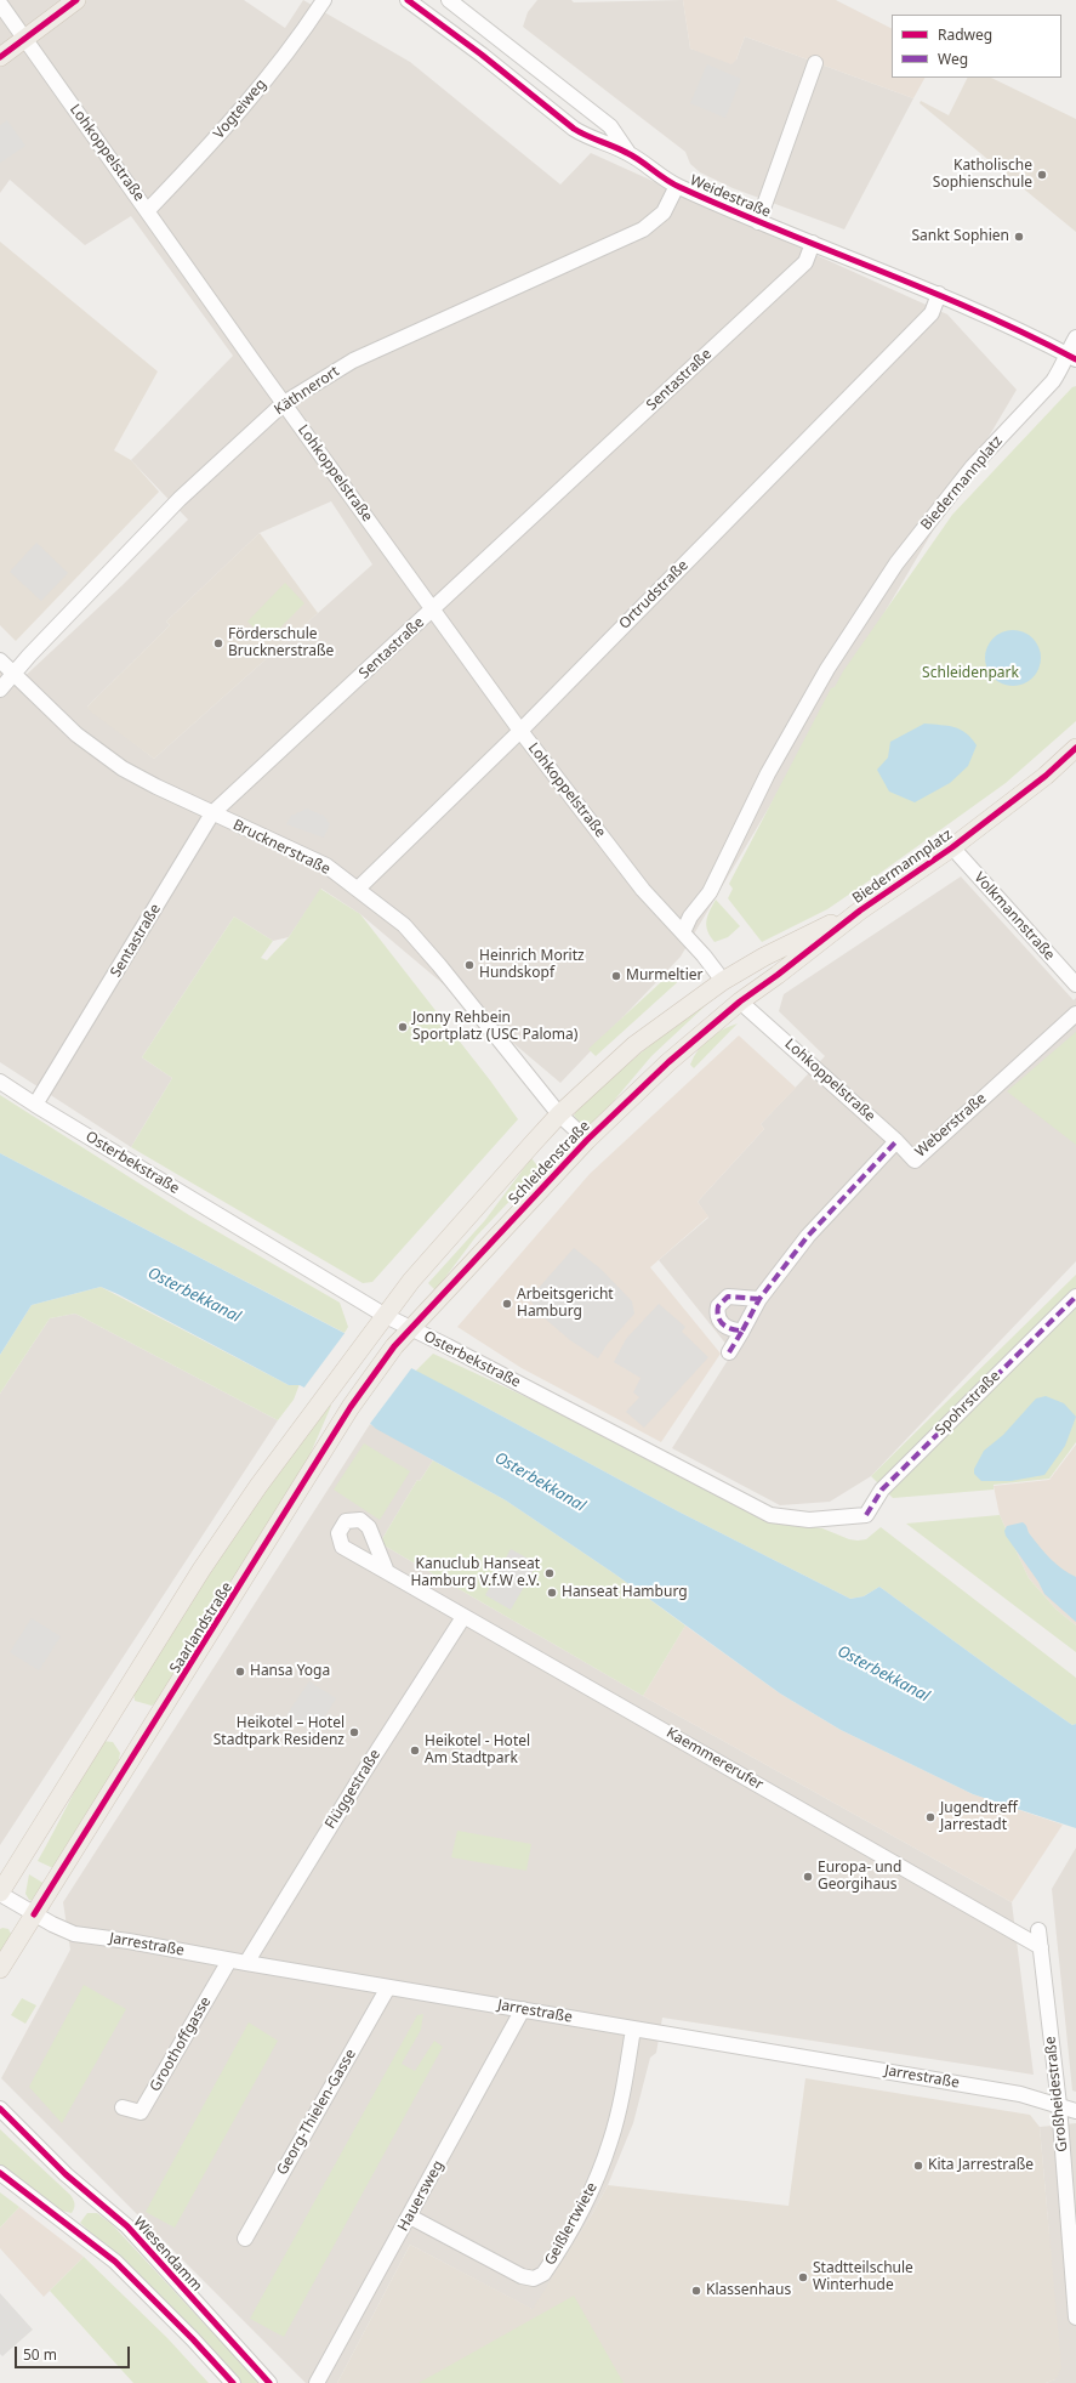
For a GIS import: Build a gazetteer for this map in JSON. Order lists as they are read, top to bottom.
{
  "streets": {
    "main road": ["Biedermannplatz", "Schleidenstraße", "Saarlandstraße"],
    "street": [
      "Vogteiweg",
      "Lohkoppelstraße",
      "Weidestraße",
      "Sentastraße",
      "Käthnerort",
      "Ortrudstraße",
      "Brucknerstraße",
      "Volkmannstraße",
      "Weberstraße",
      "Osterbekstraße",
      "Spohrstraße",
      "Kaemmererufer",
      "Flüggestraße",
      "Jarrestraße",
      "Groothoffgasse",
      "Großheidestraße",
      "Georg-Thielen-Gasse",
      "Hauersweg",
      "Geißlertwiete",
      "Wiesendamm"
    ]
  },
  "crossings": [
    ["Vogteiweg", "Lohkoppelstraße"],
    ["Lohkoppelstraße", "Sentastraße"],
    ["Lohkoppelstraße", "Käthnerort"],
    ["Lohkoppelstraße", "Biedermannplatz"],
    ["Lohkoppelstraße", "Ortrudstraße"],
    ["Lohkoppelstraße", "Weberstraße"],
    ["Lohkoppelstraße", "Schleidenstraße"],
    ["Weidestraße", "Sentastraße"],
    ["Weidestraße", "Käthnerort"],
    ["Weidestraße", "Biedermannplatz"],
    ["Weidestraße", "Ortrudstraße"],
    ["Sentastraße", "Brucknerstraße"],
    ["Sentastraße", "Osterbekstraße"],
    ["Käthnerort", "Brucknerstraße"],
    ["Biedermannplatz", "Volkmannstraße"],
    ["Biedermannplatz", "Schleidenstraße"],
    ["Ortrudstraße", "Brucknerstraße"],
    ["Brucknerstraße", "Schleidenstraße"],
    ["Osterbekstraße", "Schleidenstraße"],
    ["Osterbekstraße", "Spohrstraße"],
    ["Schleidenstraße", "Saarlandstraße"],
    ["Saarlandstraße", "Jarrestraße"],
    ["Kaemmererufer", "Flüggestraße"],
    ["Kaemmererufer", "Großheidestraße"],
    ["Flüggestraße", "Jarrestraße"],
    ["Jarrestraße", "Groothoffgasse"],
    ["Jarrestraße", "Großheidestraße"],
    ["Jarrestraße", "Georg-Thielen-Gasse"],
    ["Jarrestraße", "Hauersweg"],
    ["Jarrestraße", "Geißlertwiete"],
    ["Hauersweg", "Geißlertwiete"]
  ],
  "water": ["Osterbekkanal"],
  "parks": ["Schleidenpark"],
  "places": [
    "Katholische Sophienschule",
    "Sankt Sophien",
    "Förderschule Brucknerstraße",
    "Heinrich Moritz Hundskopf",
    "Murmeltier",
    "Jonny Rehbein Sportplatz (USC Paloma)",
    "Arbeitsgericht Hamburg",
    "Kanuclub Hanseat Hamburg V.f.W e.V.",
    "Hanseat Hamburg",
    "Hansa Yoga",
    "Heikotel – Hotel Stadtpark Residenz",
    "Heikotel - Hotel Am Stadtpark",
    "Jugendtreff Jarrestadt",
    "Europa- und Georgihaus",
    "Kita Jarrestraße",
    "Stadtteilschule Winterhude",
    "Klassenhaus"
  ],
  "legend": ["Radweg", "Weg"],
  "scale_bar": "50 m"
}
